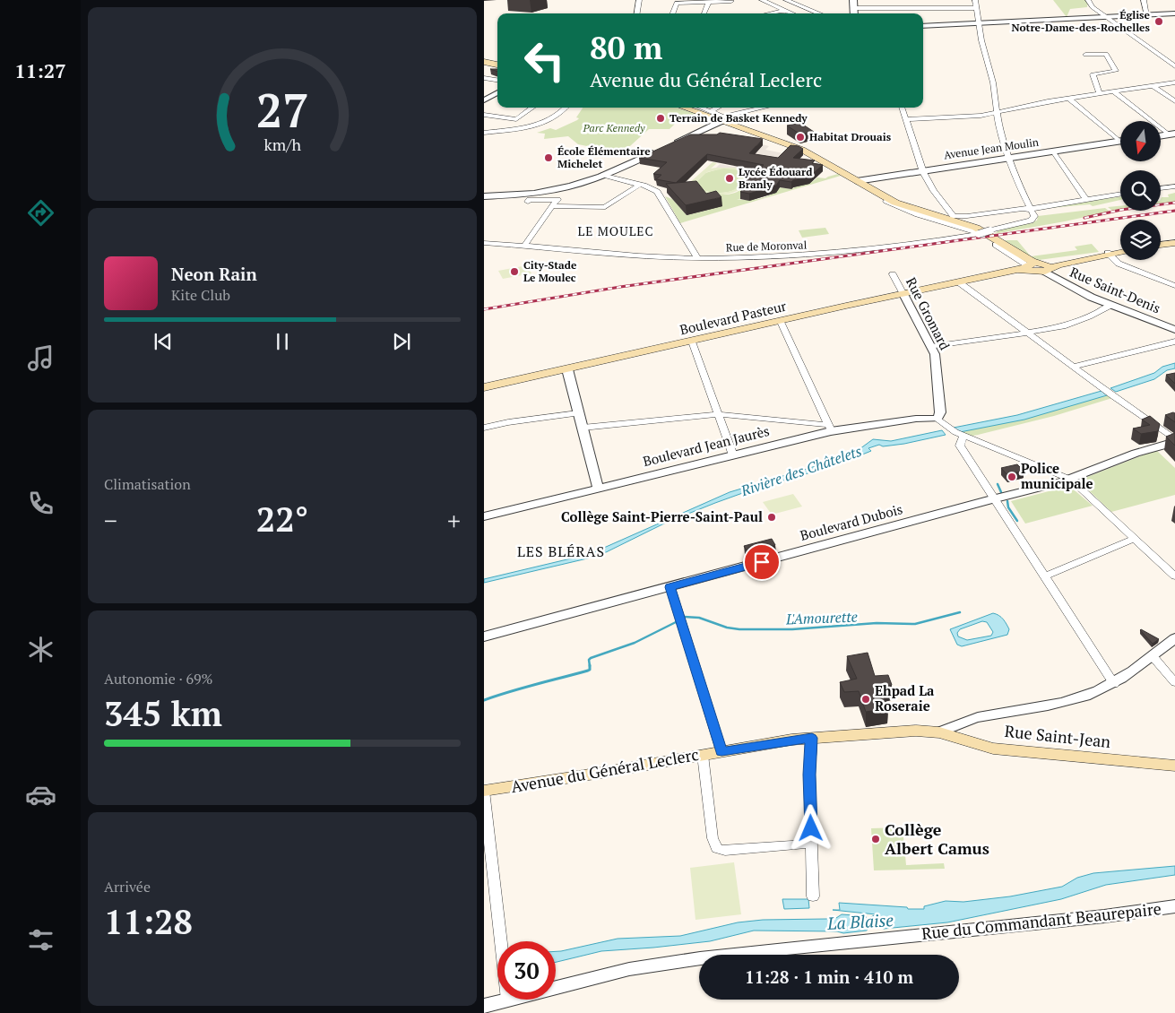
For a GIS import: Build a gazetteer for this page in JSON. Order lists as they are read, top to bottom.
{
  "streets": {
    "main road": ["Boulevard Pasteur", "Rue Saint-Jean", "Avenue du Général Leclerc"],
    "street": [
      "Avenue Jean Moulin",
      "Rue de Moronval",
      "Rue Saint-Denis",
      "Rue Gromard",
      "Boulevard Jean Jaurès",
      "Boulevard Dubois",
      "Rue du Commandant Beaurepaire"
    ]
  },
  "crossings": [
    ["Rue Saint-Denis", "Boulevard Pasteur"],
    ["Rue Gromard", "Boulevard Pasteur"],
    ["Rue Gromard", "Boulevard Jean Jaurès"],
    ["Rue Saint-Jean", "Avenue du Général Leclerc"]
  ],
  "districts": ["LE MOULEC", "LES BLÉRAS"],
  "water": ["Rivière des Châtelets", "L'Amourette", "La Blaise"],
  "parks": ["Parc Kennedy"],
  "places": [
    "Église Notre-Dame-des-Rochelles",
    "Terrain de Basket Kennedy",
    "Habitat Drouais",
    "École Élémentaire Michelet",
    "Lycée Édouard Branly",
    "City-Stade Le Moulec",
    "Police municipale",
    "Collège Saint-Pierre-Saint-Paul",
    "Ehpad La Roseraie",
    "Collège Albert Camus"
  ],
  "north": "bottom",
  "page": {
    "tabs": "11:27",
    "turn": ["80 m", "Avenue du Général Leclerc"],
    "song": ["Neon Rain", "Kite Club"],
    "tile": [
      "Climatisation",
      ["Autonomie · 69%", "345 km"],
      ["Arrivée", "11:28"]
    ],
    "heat": ["−", "22°", "+"],
    "limit": "30",
    "trip": "11:28 · 1 min · 410 m",
    "gauge": ["27", "km/h"]
  }
}
